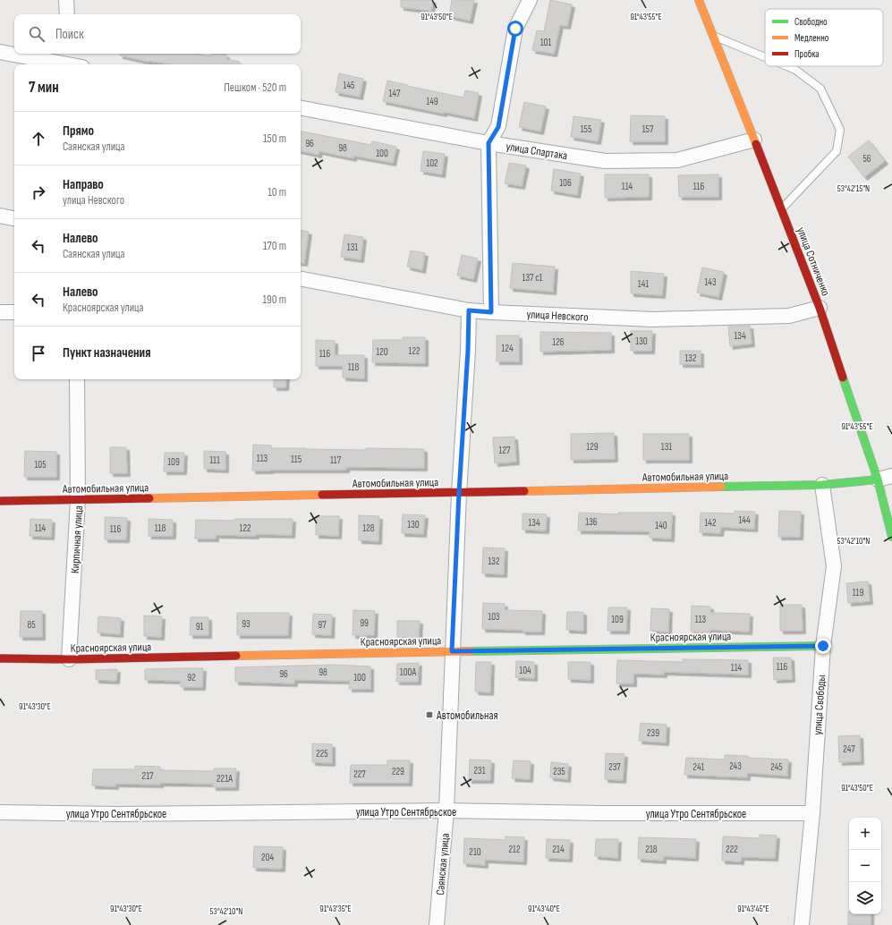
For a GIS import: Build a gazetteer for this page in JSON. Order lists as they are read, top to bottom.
{
  "streets": {
    "street": [
      "улица Спартака",
      "улица Сотниченко",
      "улица Невского",
      "Автомобильная улица",
      "Кирпичная улица",
      "Красноярская улица",
      "улица Свободы",
      "улица Утро Сентябрьское",
      "Саянская улица"
    ]
  },
  "crossings": [
    ["улица Спартака", "улица Сотниченко"],
    ["улица Сотниченко", "улица Невского"],
    ["улица Сотниченко", "Автомобильная улица"],
    ["улица Невского", "Саянская улица"],
    ["Автомобильная улица", "Кирпичная улица"],
    ["Автомобильная улица", "улица Свободы"],
    ["Автомобильная улица", "Саянская улица"],
    ["Кирпичная улица", "Красноярская улица"],
    ["Красноярская улица", "улица Свободы"],
    ["Красноярская улица", "Саянская улица"],
    ["улица Свободы", "улица Утро Сентябрьское"],
    ["улица Утро Сентябрьское", "Саянская улица"]
  ],
  "places": {
    "transit": ["Автомобильная"]
  },
  "house_numbers": [
    "101",
    "145",
    "147",
    "149",
    "155",
    "157",
    "96",
    "98",
    "100",
    "56",
    "102",
    "106",
    "114",
    "116",
    "131",
    "137 с1",
    "143",
    "141",
    "134",
    "130",
    "126",
    "124",
    "122",
    "120",
    "116",
    "132",
    "118",
    "129",
    "131",
    "127",
    "113",
    "115",
    "111",
    "117",
    "109",
    "105",
    "144",
    "136",
    "134",
    "142",
    "130",
    "140",
    "114",
    "118",
    "122",
    "128",
    "116",
    "132",
    "119",
    "103",
    "109",
    "113",
    "99",
    "93",
    "85",
    "97",
    "91",
    "116",
    "114",
    "104",
    "98",
    "100А",
    "96",
    "92",
    "100",
    "239",
    "247",
    "225",
    "243",
    "237",
    "241",
    "245",
    "231",
    "229",
    "235",
    "227",
    "217",
    "221А",
    "212",
    "214",
    "218",
    "222",
    "210",
    "204"
  ],
  "legend": ["Свободно", "Медленно", "Пробка"],
  "page": {
    "search": "Поиск",
    "heading": ["7 мин", "Пешком · 520 m"],
    "list": [
      ["Прямо", "Саянская улица", "150 m"],
      ["Направо", "улица Невского", "10 m"],
      ["Налево", "Саянская улица", "170 m"],
      ["Налево", "Красноярская улица", "190 m"],
      "Пункт назначения"
    ],
    "map_buttons": ["+", "−"]
  },
  "coordinates": [
    "91°43'50\"E",
    "91°43'55\"E",
    "53°42'15\"N",
    "53°42'10\"N",
    "91°43'30\"E",
    "91°43'35\"E",
    "91°43'40\"E",
    "91°43'45\"E"
  ]
}
